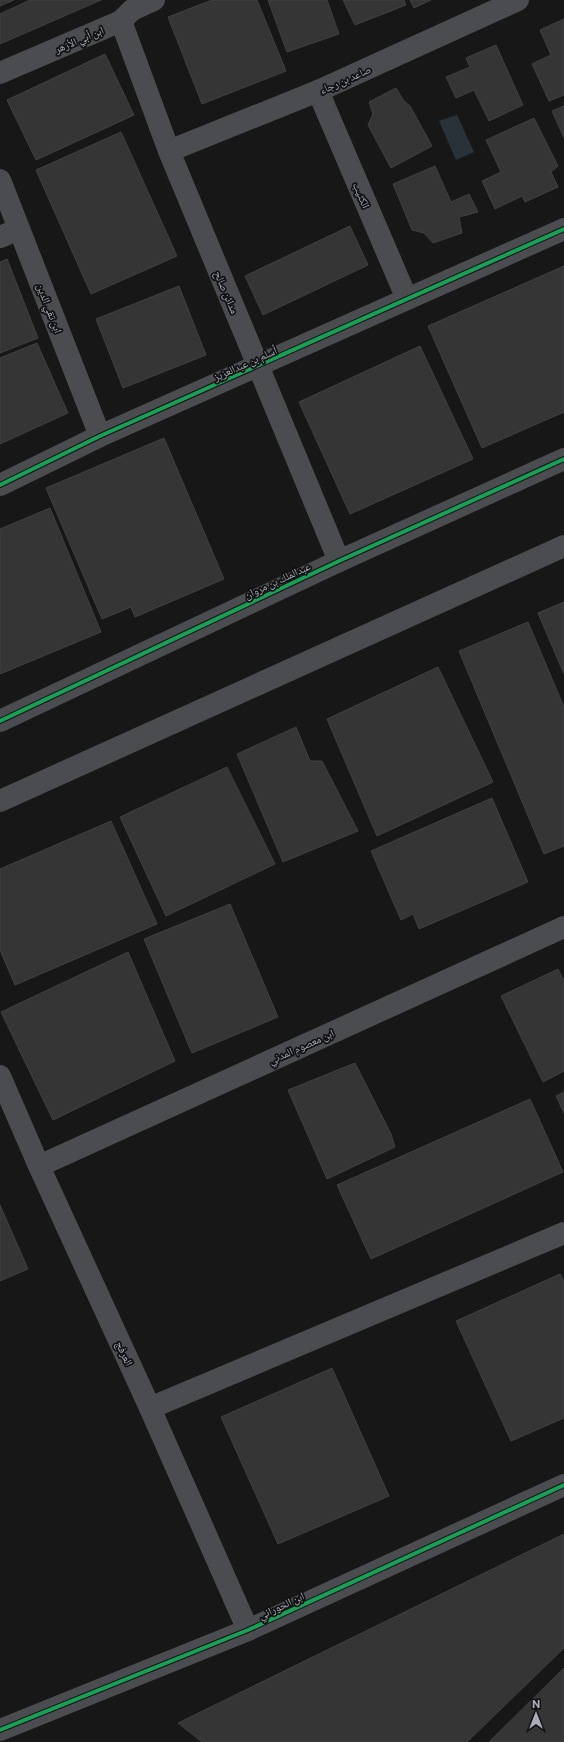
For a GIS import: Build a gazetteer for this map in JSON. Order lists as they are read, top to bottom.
{
  "streets": {
    "street": [
      "ابن أبي الأزهر",
      "صاعد بن رجاء",
      "الكثيب",
      "مدائن صالح",
      "ابن تقي الدين",
      "أسلم بن عبدالعزيز",
      "عبدالملك بن مروان",
      "ابن معصوم المدني",
      "العرفج",
      "ابن الحوراني"
    ]
  },
  "crossings": [
    ["ابن أبي الأزهر", "مدائن صالح"],
    ["صاعد بن رجاء", "الكثيب"],
    ["صاعد بن رجاء", "مدائن صالح"],
    ["الكثيب", "أسلم بن عبدالعزيز"],
    ["مدائن صالح", "أسلم بن عبدالعزيز"],
    ["مدائن صالح", "عبدالملك بن مروان"],
    ["ابن تقي الدين", "أسلم بن عبدالعزيز"],
    ["ابن معصوم المدني", "العرفج"],
    ["العرفج", "ابن الحوراني"]
  ],
  "north": "top"
}
